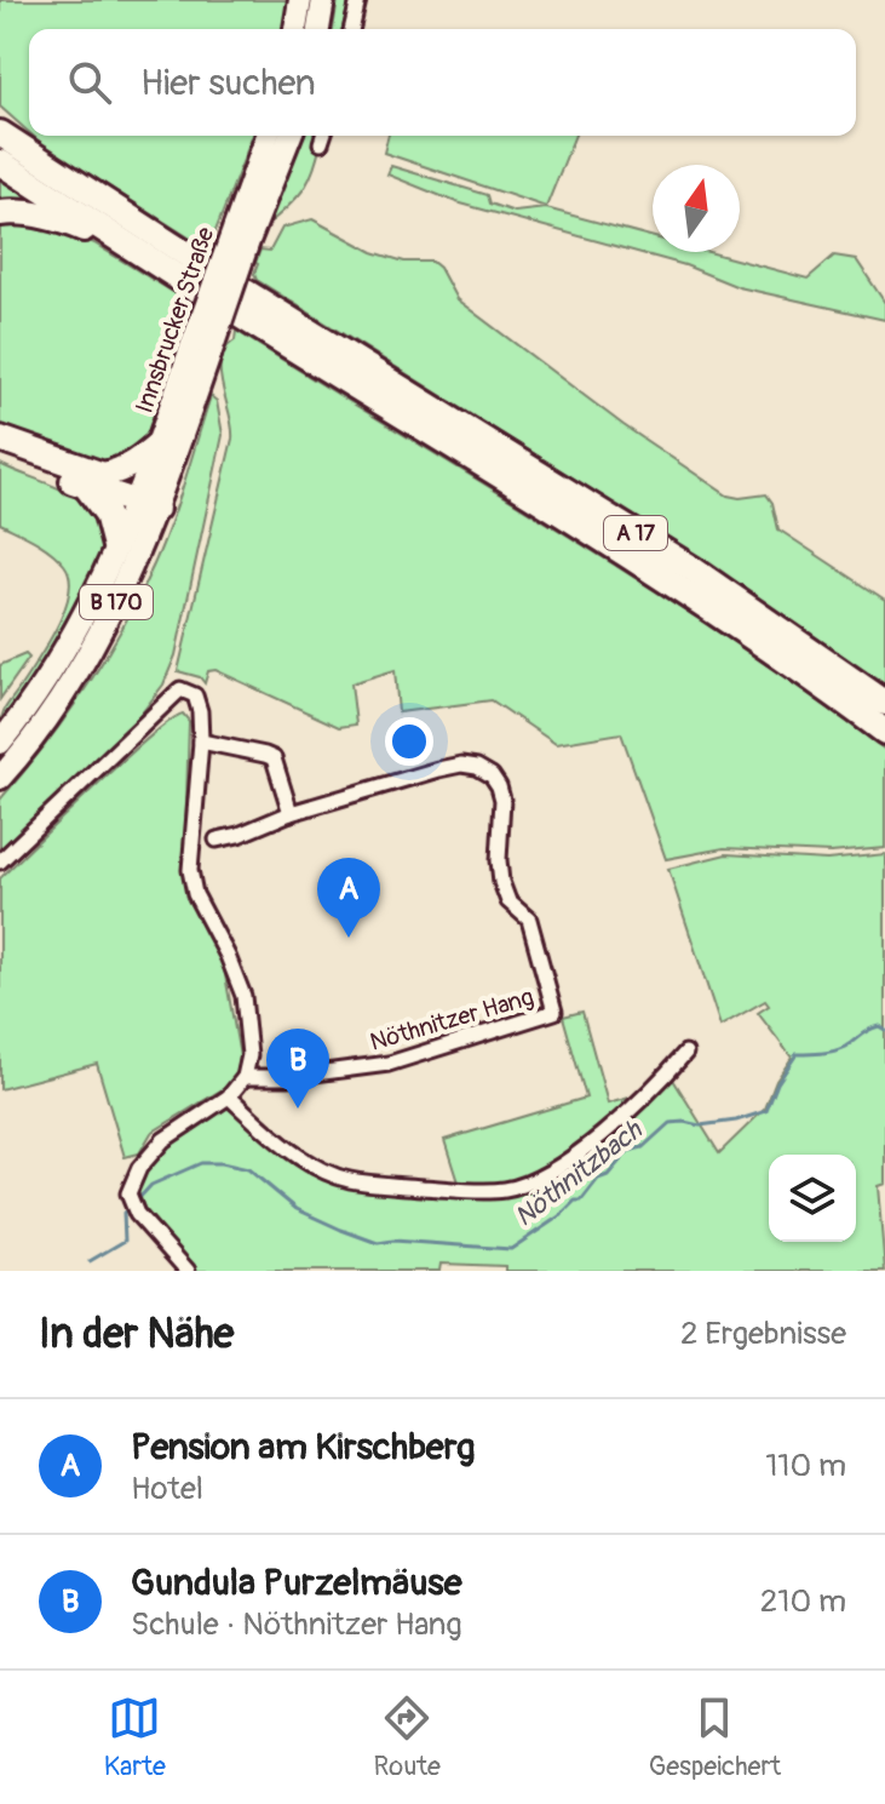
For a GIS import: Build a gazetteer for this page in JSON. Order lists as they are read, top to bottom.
{
  "streets": {
    "highway": ["A 17"],
    "main road": ["Innsbrucker Straße", "B 170"],
    "street": ["Nöthnitzer Hang"]
  },
  "crossings": [
    ["Innsbrucker Straße", "B 170"]
  ],
  "water": ["Nöthnitzbach"],
  "north": "top",
  "page": {
    "search": "Hier suchen",
    "pins": ["A", "B"],
    "heading": ["In der Nähe", "2 Ergebnisse"],
    "list": [
      {
        "mark": "A",
        "name": "Pension am Kirschberg",
        "note": "Hotel",
        "value": "110 m"
      },
      {
        "mark": "B",
        "name": "Gundula Purzelmäuse",
        "note": "Schule · Nöthnitzer Hang",
        "value": "210 m"
      }
    ],
    "nav": ["Karte", "Route", "Gespeichert"]
  }
}
